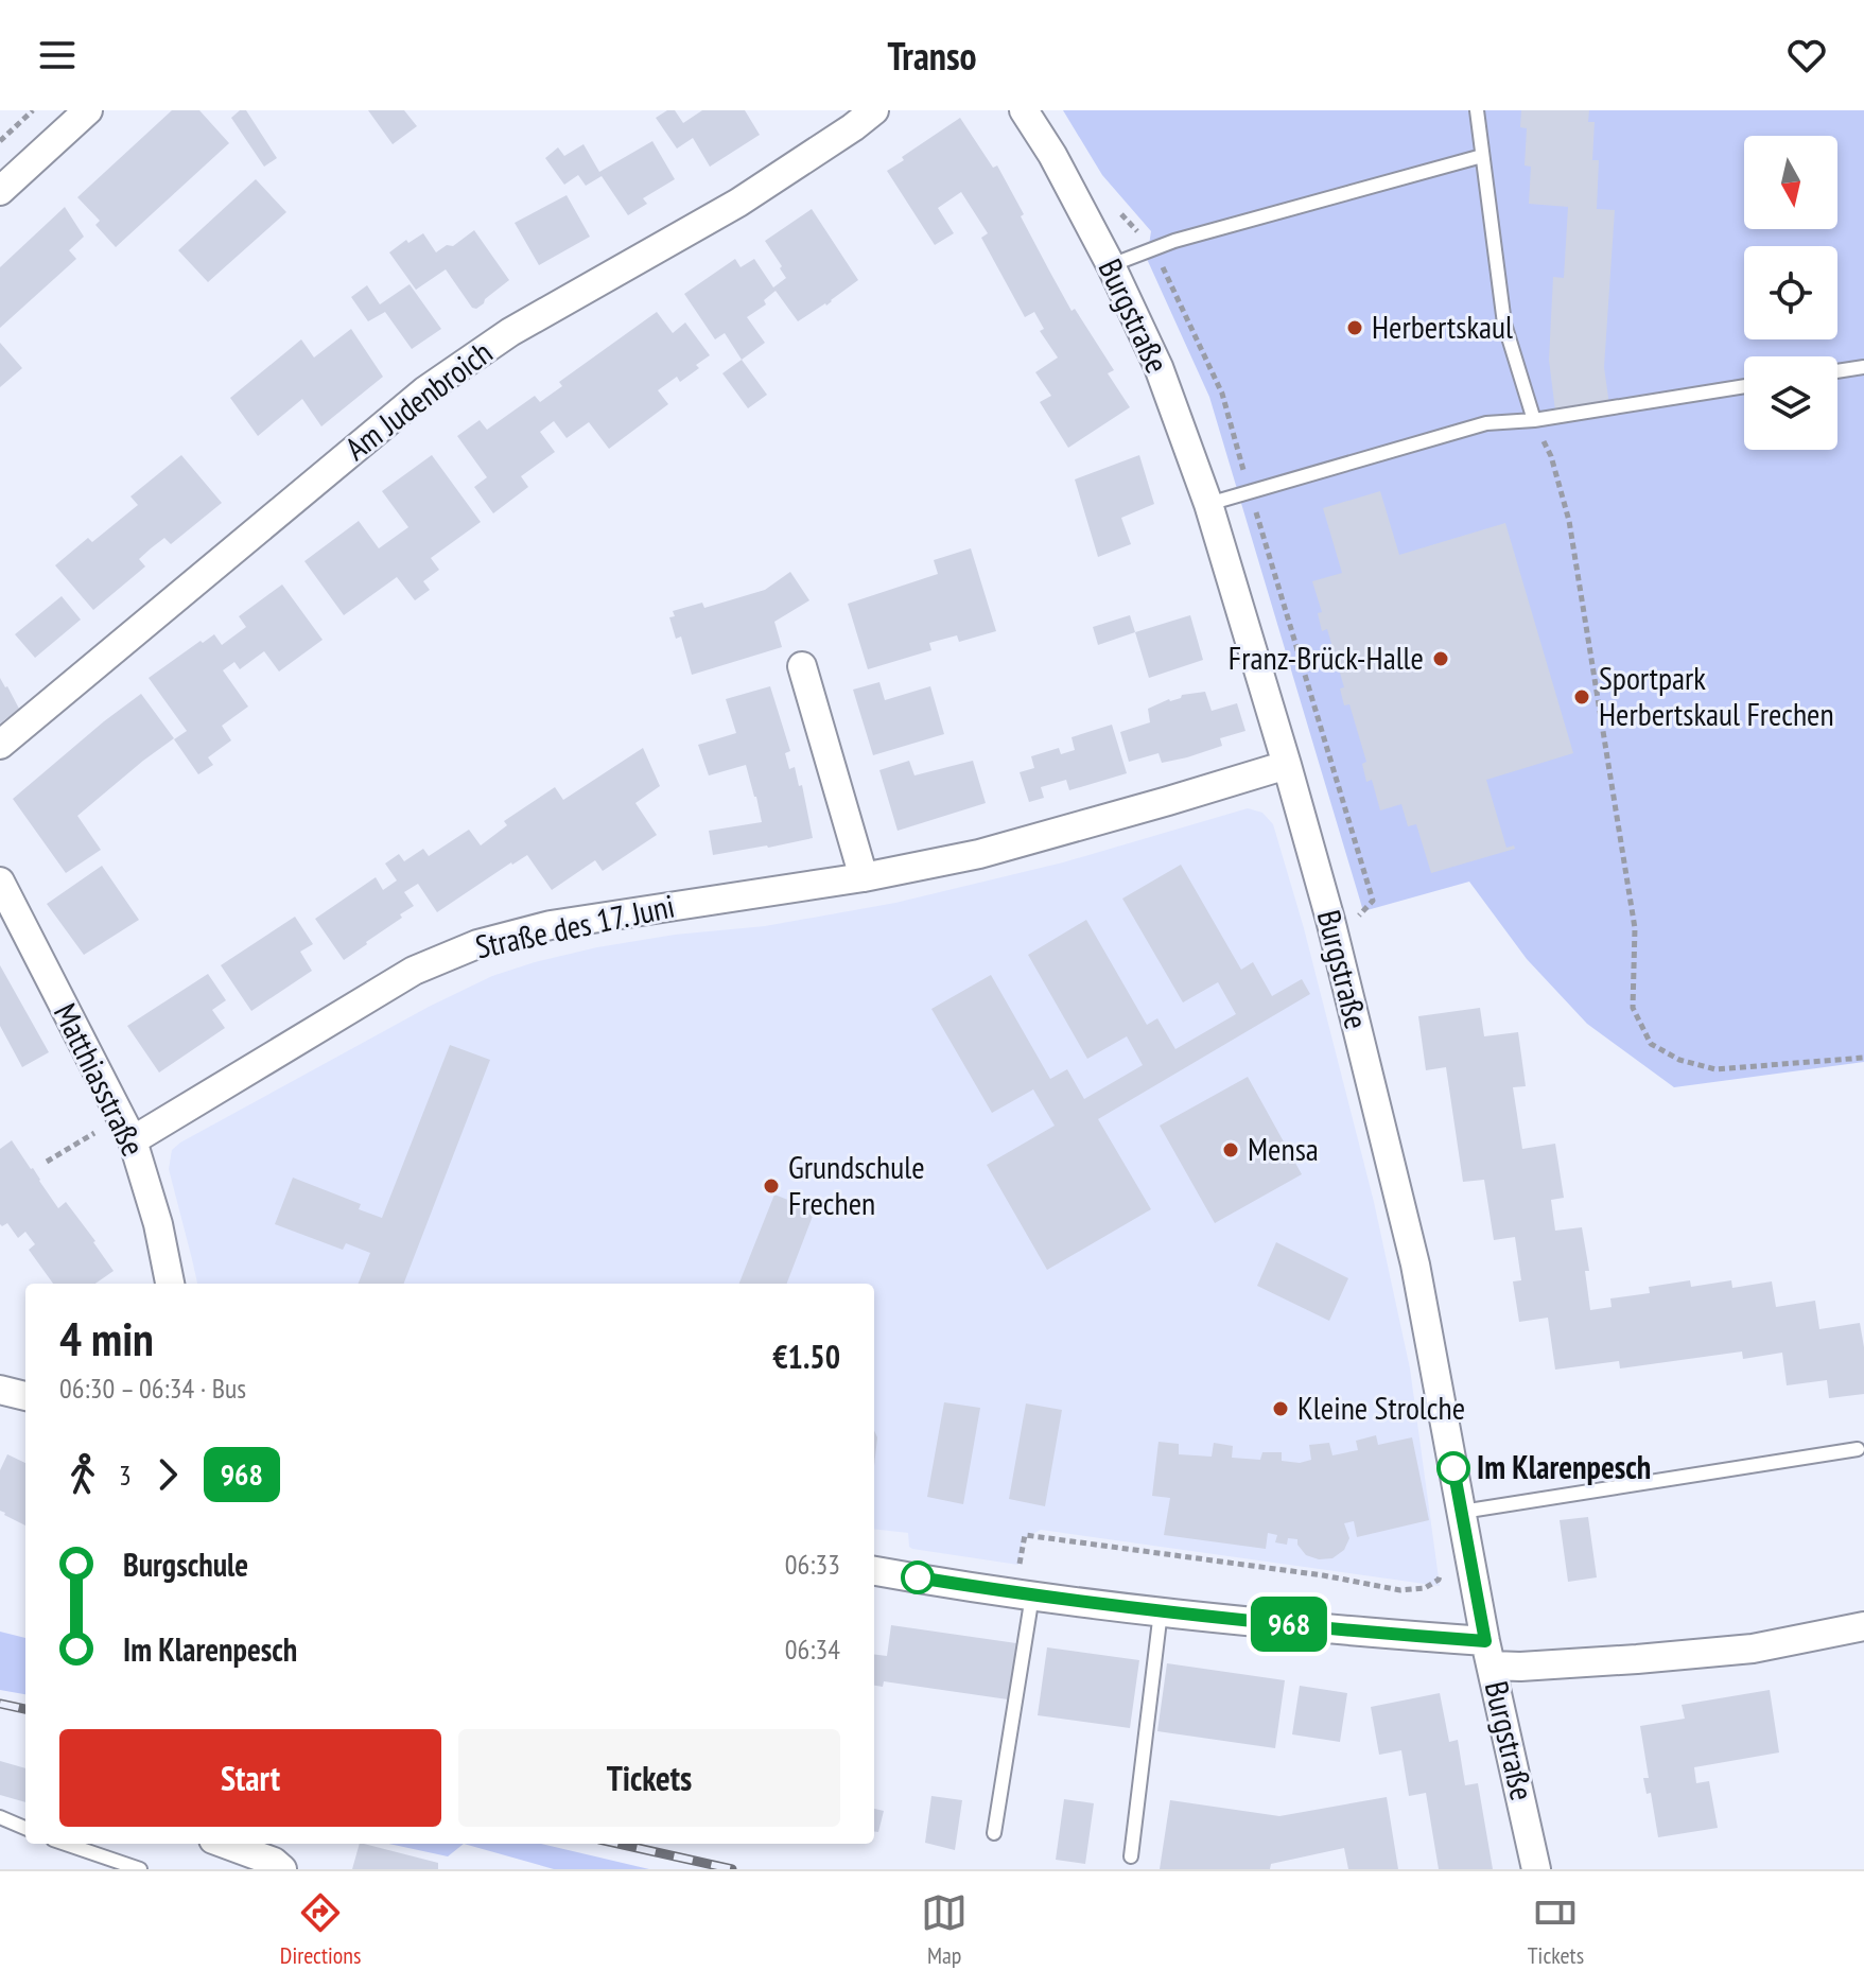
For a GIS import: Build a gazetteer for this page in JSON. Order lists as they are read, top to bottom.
{
  "streets": {
    "street": [
      "Burgstraße",
      "Am Judenbroich",
      "Straße des 17. Juni",
      "Matthiasstraße"
    ]
  },
  "crossings": [
    ["Burgstraße", "Straße des 17. Juni"],
    ["Straße des 17. Juni", "Matthiasstraße"]
  ],
  "places": [
    "Herbertskaul",
    "Franz-Brück-Halle",
    "Sportpark Herbertskaul Frechen",
    "Mensa",
    "Grundschule Frechen",
    "Kleine Strolche",
    "Im Klarenpesch"
  ],
  "lines": ["bus line 968"],
  "north": "bottom",
  "page": {
    "header": "Transo",
    "on_map": "968",
    "heading": ["4 min", "06:30 – 06:34 · Bus", "€1.50"],
    "legs": ["3", "968"],
    "list": [
      {
        "name": "Burgschule",
        "value": "06:33"
      },
      {
        "name": "Im Klarenpesch",
        "value": "06:34"
      }
    ],
    "buttons": ["Start", "Tickets"],
    "tabs": ["Directions", "Map", "Tickets"]
  }
}
